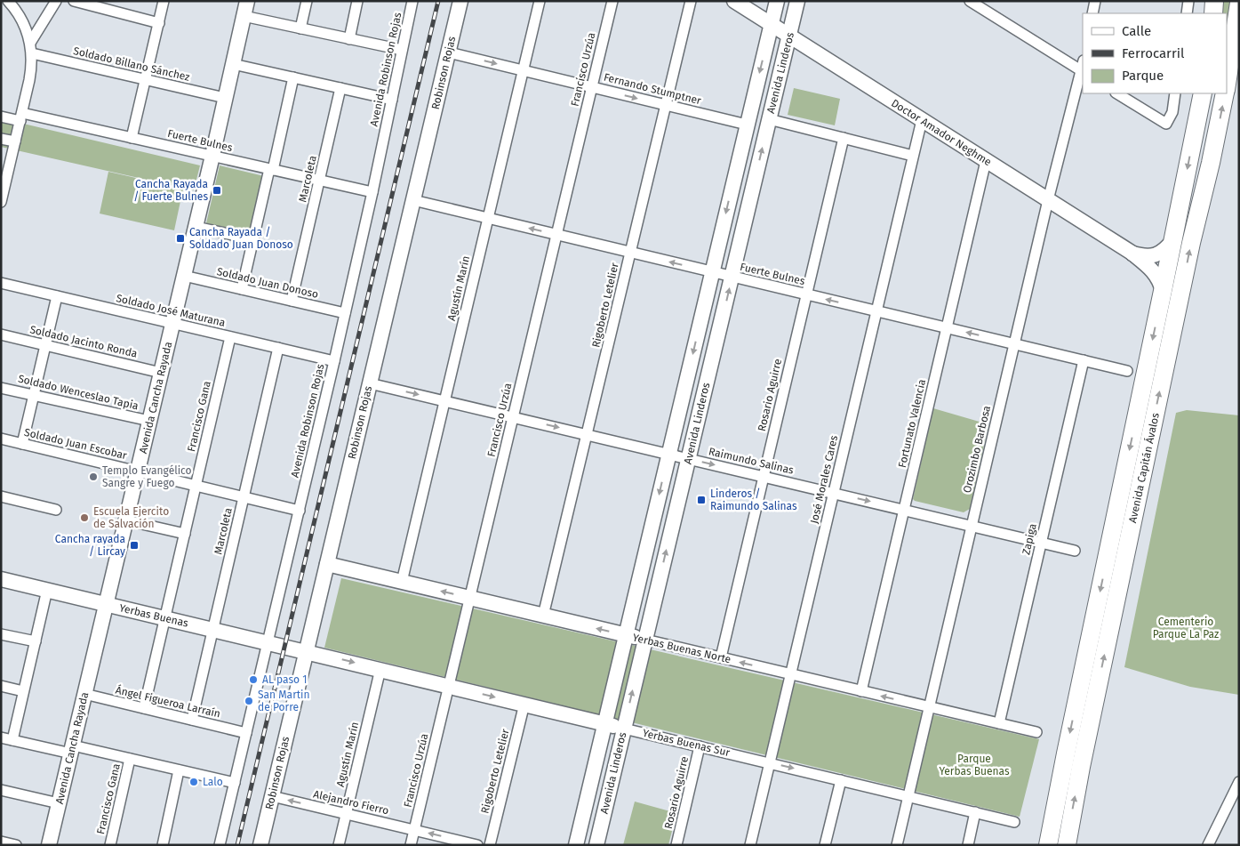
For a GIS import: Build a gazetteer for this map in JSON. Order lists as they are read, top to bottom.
{
  "streets": {
    "highway": ["Avenida Capitán Ávalos"],
    "street": [
      "Soldado Billano Sánchez",
      "Avenida Robinson Rojas",
      "Francisco Urzúa",
      "Robinson Rojas",
      "Avenida Linderos",
      "Fernando Stumptner",
      "Doctor Amador Neghme",
      "Fuerte Bulnes",
      "Marcoleta",
      "Soldado Juan Donoso",
      "Agustín Marín",
      "Rigoberto Letelier",
      "Soldado José Maturana",
      "Soldado Jacinto Ronda",
      "Soldado Wenceslao Tapia",
      "Rosario Aguirre",
      "Avenida Cancha Rayada",
      "Francisco Gana",
      "Fortunato Valencia",
      "Soldado Juan Escobar",
      "Orozimbo Barbosa",
      "Raimundo Salinas",
      "José Morales Cares",
      "Zapiga",
      "Yerbas Buenas",
      "Yerbas Buenas Norte",
      "Ángel Figueroa Larraín",
      "Yerbas Buenas Sur",
      "Alejandro Fierro"
    ]
  },
  "crossings": [
    ["Soldado Billano Sánchez", "Avenida Cancha Rayada"],
    ["Avenida Robinson Rojas", "Fuerte Bulnes"],
    ["Avenida Robinson Rojas", "Soldado Juan Donoso"],
    ["Avenida Robinson Rojas", "Soldado José Maturana"],
    ["Avenida Robinson Rojas", "Soldado Juan Escobar"],
    ["Avenida Robinson Rojas", "Yerbas Buenas"],
    ["Avenida Robinson Rojas", "Ángel Figueroa Larraín"],
    ["Francisco Urzúa", "Fernando Stumptner"],
    ["Francisco Urzúa", "Fuerte Bulnes"],
    ["Francisco Urzúa", "Raimundo Salinas"],
    ["Francisco Urzúa", "Yerbas Buenas Norte"],
    ["Francisco Urzúa", "Yerbas Buenas Sur"],
    ["Francisco Urzúa", "Alejandro Fierro"],
    ["Robinson Rojas", "Fernando Stumptner"],
    ["Robinson Rojas", "Fuerte Bulnes"],
    ["Robinson Rojas", "Raimundo Salinas"],
    ["Robinson Rojas", "Yerbas Buenas"],
    ["Robinson Rojas", "Yerbas Buenas Norte"],
    ["Robinson Rojas", "Yerbas Buenas Sur"],
    ["Robinson Rojas", "Alejandro Fierro"],
    ["Avenida Linderos", "Fernando Stumptner"],
    ["Avenida Linderos", "Doctor Amador Neghme"],
    ["Avenida Linderos", "Fuerte Bulnes"],
    ["Avenida Linderos", "Raimundo Salinas"],
    ["Avenida Linderos", "Yerbas Buenas Norte"],
    ["Avenida Linderos", "Yerbas Buenas Sur"],
    ["Fernando Stumptner", "Agustín Marín"],
    ["Fernando Stumptner", "Rigoberto Letelier"],
    ["Doctor Amador Neghme", "Fortunato Valencia"],
    ["Doctor Amador Neghme", "Orozimbo Barbosa"],
    ["Doctor Amador Neghme", "Avenida Capitán Ávalos"],
    ["Doctor Amador Neghme", "José Morales Cares"],
    ["Fuerte Bulnes", "Marcoleta"],
    ["Fuerte Bulnes", "Agustín Marín"],
    ["Fuerte Bulnes", "Rigoberto Letelier"],
    ["Fuerte Bulnes", "Rosario Aguirre"],
    ["Fuerte Bulnes", "Avenida Cancha Rayada"],
    ["Fuerte Bulnes", "Fortunato Valencia"],
    ["Fuerte Bulnes", "Orozimbo Barbosa"],
    ["Fuerte Bulnes", "José Morales Cares"],
    ["Fuerte Bulnes", "Zapiga"],
    ["Marcoleta", "Soldado Juan Donoso"],
    ["Marcoleta", "Soldado José Maturana"],
    ["Marcoleta", "Soldado Juan Escobar"],
    ["Marcoleta", "Yerbas Buenas"],
    ["Marcoleta", "Ángel Figueroa Larraín"],
    ["Soldado Juan Donoso", "Avenida Cancha Rayada"],
    ["Agustín Marín", "Raimundo Salinas"],
    ["Agustín Marín", "Yerbas Buenas Norte"],
    ["Agustín Marín", "Yerbas Buenas Sur"],
    ["Agustín Marín", "Alejandro Fierro"],
    ["Rigoberto Letelier", "Raimundo Salinas"],
    ["Rigoberto Letelier", "Yerbas Buenas Norte"],
    ["Rigoberto Letelier", "Yerbas Buenas Sur"],
    ["Soldado José Maturana", "Avenida Cancha Rayada"],
    ["Soldado José Maturana", "Francisco Gana"],
    ["Soldado Jacinto Ronda", "Avenida Cancha Rayada"],
    ["Soldado Wenceslao Tapia", "Avenida Cancha Rayada"],
    ["Rosario Aguirre", "Raimundo Salinas"],
    ["Rosario Aguirre", "Yerbas Buenas Norte"],
    ["Rosario Aguirre", "Yerbas Buenas Sur"],
    ["Avenida Cancha Rayada", "Soldado Juan Escobar"],
    ["Avenida Cancha Rayada", "Yerbas Buenas"],
    ["Avenida Cancha Rayada", "Ángel Figueroa Larraín"],
    ["Francisco Gana", "Soldado Juan Escobar"],
    ["Francisco Gana", "Yerbas Buenas"],
    ["Francisco Gana", "Ángel Figueroa Larraín"],
    ["Fortunato Valencia", "Raimundo Salinas"],
    ["Fortunato Valencia", "Yerbas Buenas Norte"],
    ["Orozimbo Barbosa", "Raimundo Salinas"],
    ["Orozimbo Barbosa", "Yerbas Buenas Norte"],
    ["Orozimbo Barbosa", "Yerbas Buenas Sur"],
    ["Raimundo Salinas", "José Morales Cares"],
    ["Raimundo Salinas", "Zapiga"],
    ["José Morales Cares", "Yerbas Buenas Norte"],
    ["José Morales Cares", "Yerbas Buenas Sur"],
    ["Zapiga", "Yerbas Buenas Norte"],
    ["Yerbas Buenas", "Yerbas Buenas Sur"]
  ],
  "one_way": [
    "Fernando Stumptner",
    "Raimundo Salinas",
    "Yerbas Buenas Norte",
    "Alejandro Fierro"
  ],
  "parks": ["Cementerio Parque La Paz", "Parque Yerbas Buenas"],
  "places": {
    "transit": [
      "Cancha Rayada / Fuerte Bulnes",
      "Cancha Rayada / Soldado Juan Donoso",
      "Linderos / Raimundo Salinas",
      "Cancha rayada / Lircay"
    ],
    "other": [
      "Templo Evangélico Sangre y Fuego",
      "Escuela Ejercito de Salvación",
      "AL paso 1",
      "San Martin de Porre",
      "Lalo"
    ]
  },
  "legend": ["Calle", "Ferrocarril", "Parque"]
}
